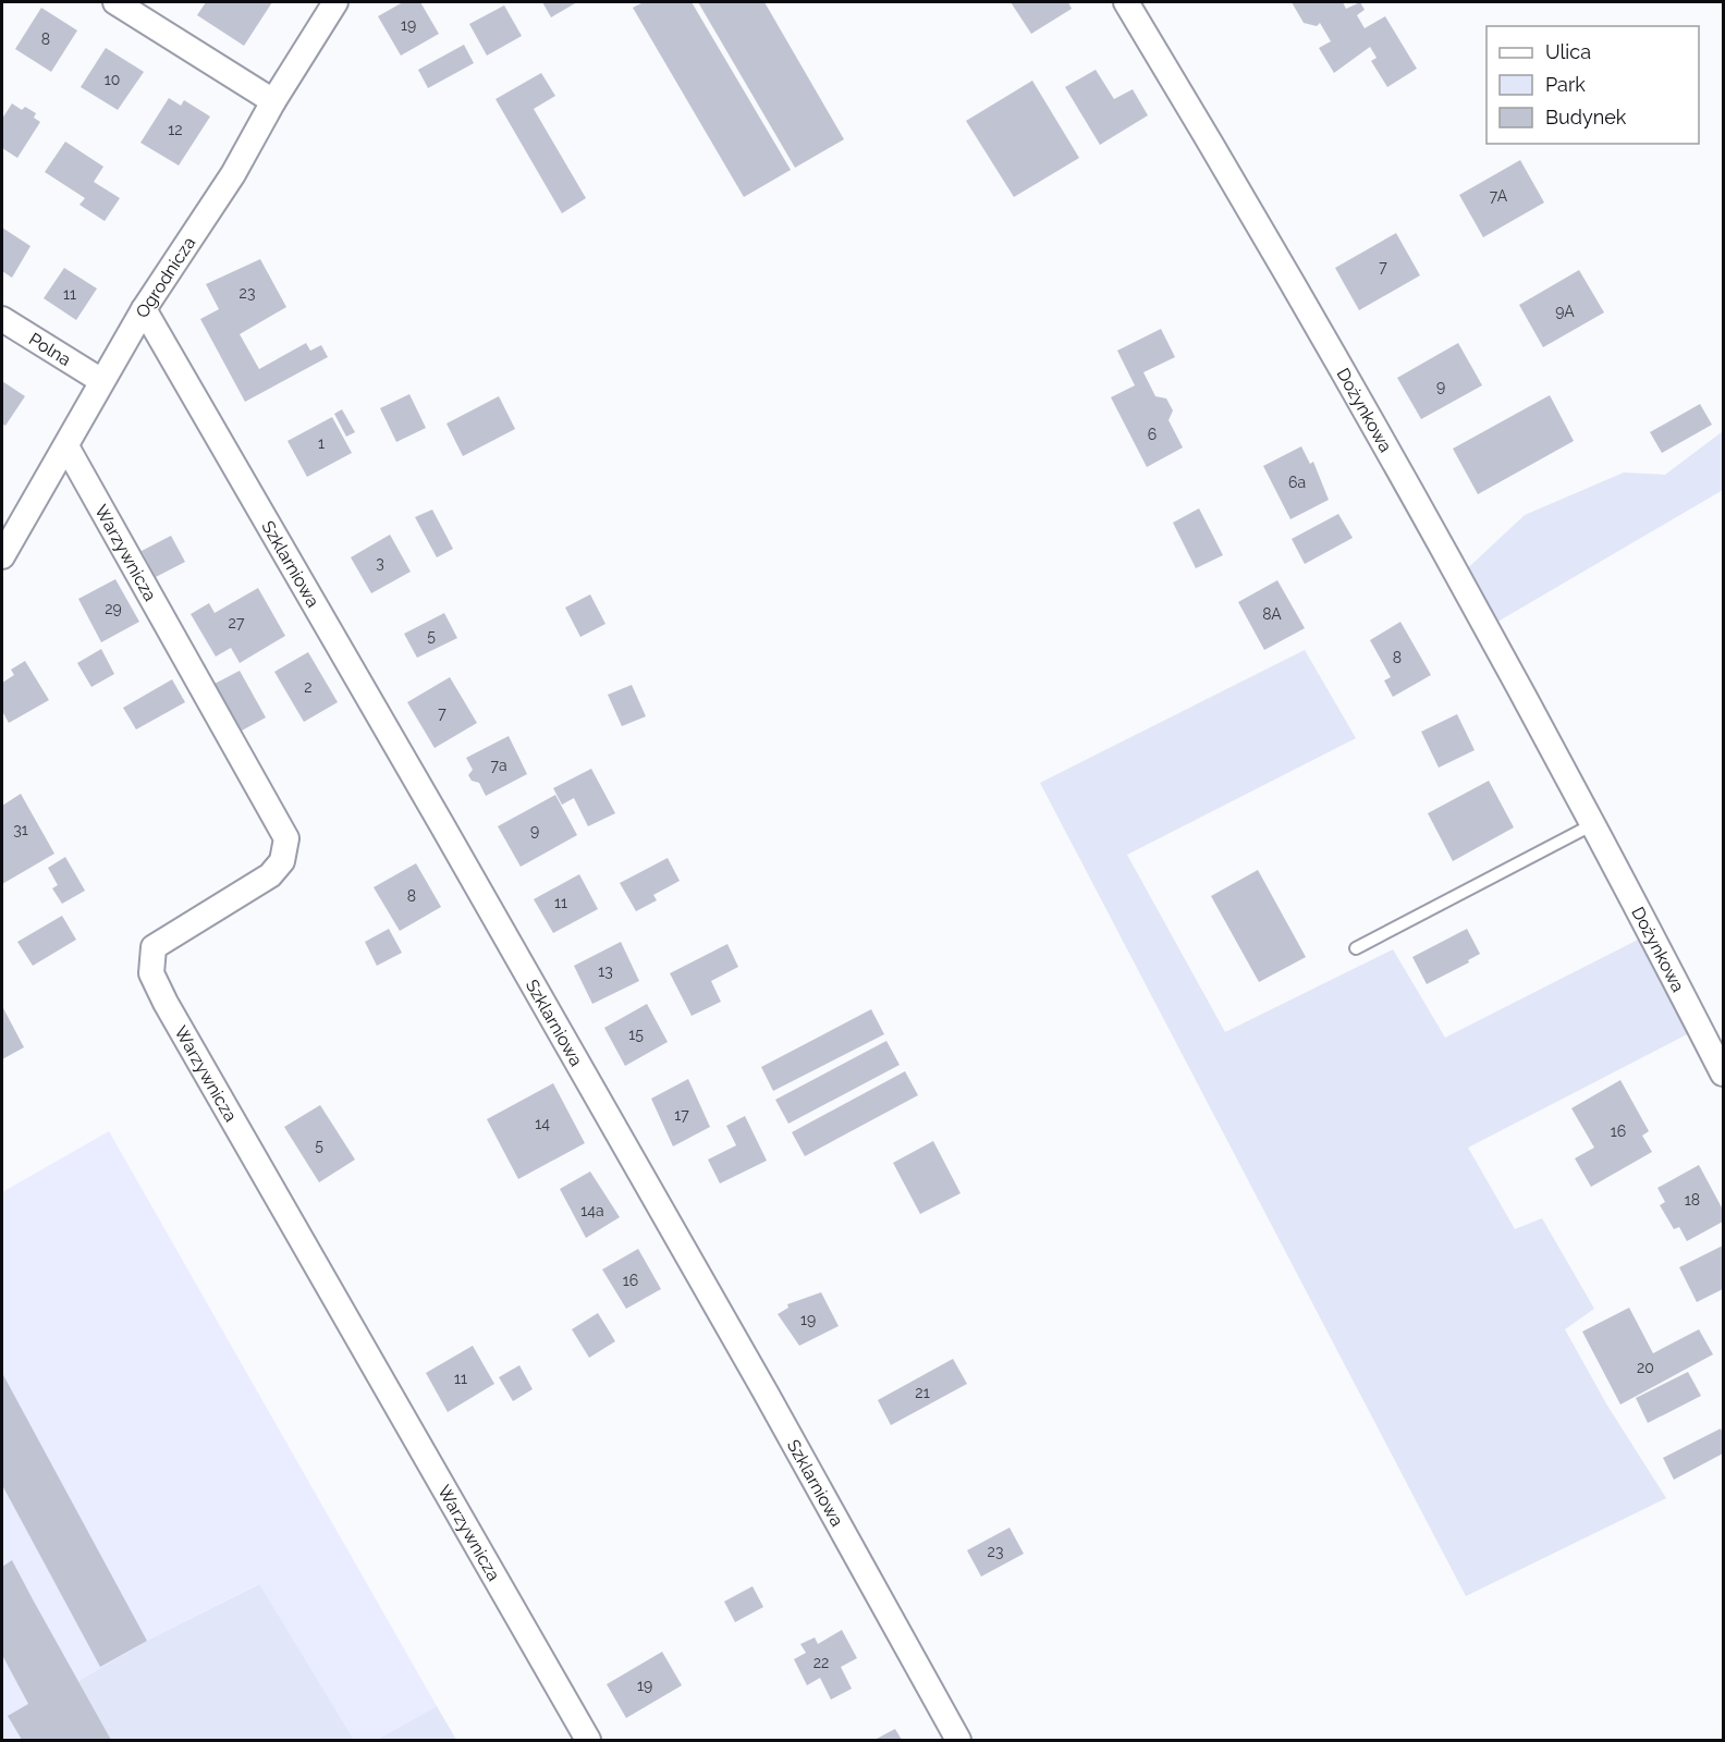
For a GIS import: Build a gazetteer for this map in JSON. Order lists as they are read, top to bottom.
{
  "streets": {
    "street": [
      "Ogrodnicza",
      "Polna",
      "Dożynkowa",
      "Warzywnicza",
      "Szklarniowa"
    ]
  },
  "crossings": [
    ["Ogrodnicza", "Polna"],
    ["Ogrodnicza", "Warzywnicza"],
    ["Ogrodnicza", "Szklarniowa"]
  ],
  "house_numbers": [
    "19",
    "8",
    "10",
    "12",
    "7A",
    "7",
    "23",
    "11",
    "9A",
    "9",
    "6",
    "1",
    "6a",
    "3",
    "29",
    "8A",
    "27",
    "5",
    "8",
    "2",
    "7",
    "7a",
    "31",
    "9",
    "8",
    "11",
    "13",
    "15",
    "17",
    "14",
    "16",
    "5",
    "18",
    "14a",
    "16",
    "19",
    "20",
    "11",
    "21",
    "23",
    "22",
    "19"
  ],
  "legend": ["Ulica", "Park", "Budynek"]
}
